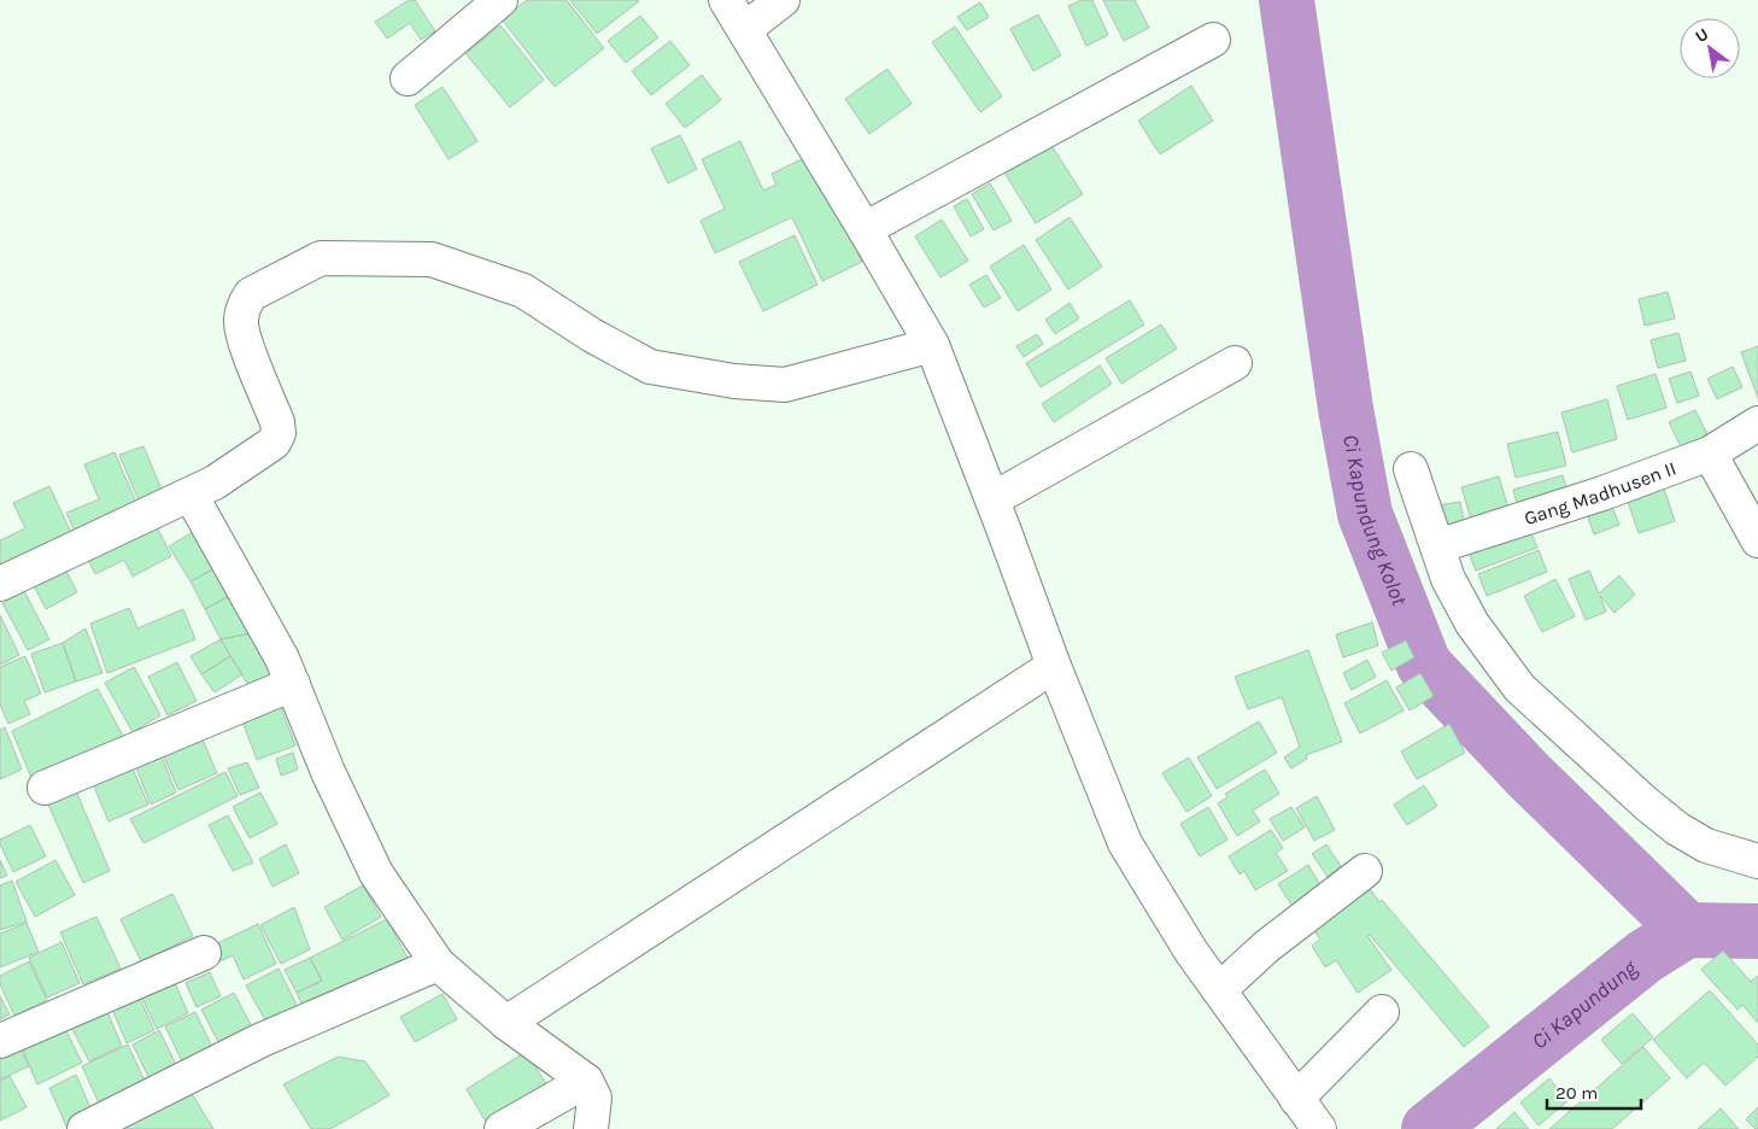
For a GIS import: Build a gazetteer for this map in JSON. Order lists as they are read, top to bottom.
{
  "streets": {
    "street": ["Gang Madhusen II"]
  },
  "water": ["Ci Kapundung Kolot", "Ci Kapundung"],
  "scale_bar": "20 m",
  "north": "top left"
}
